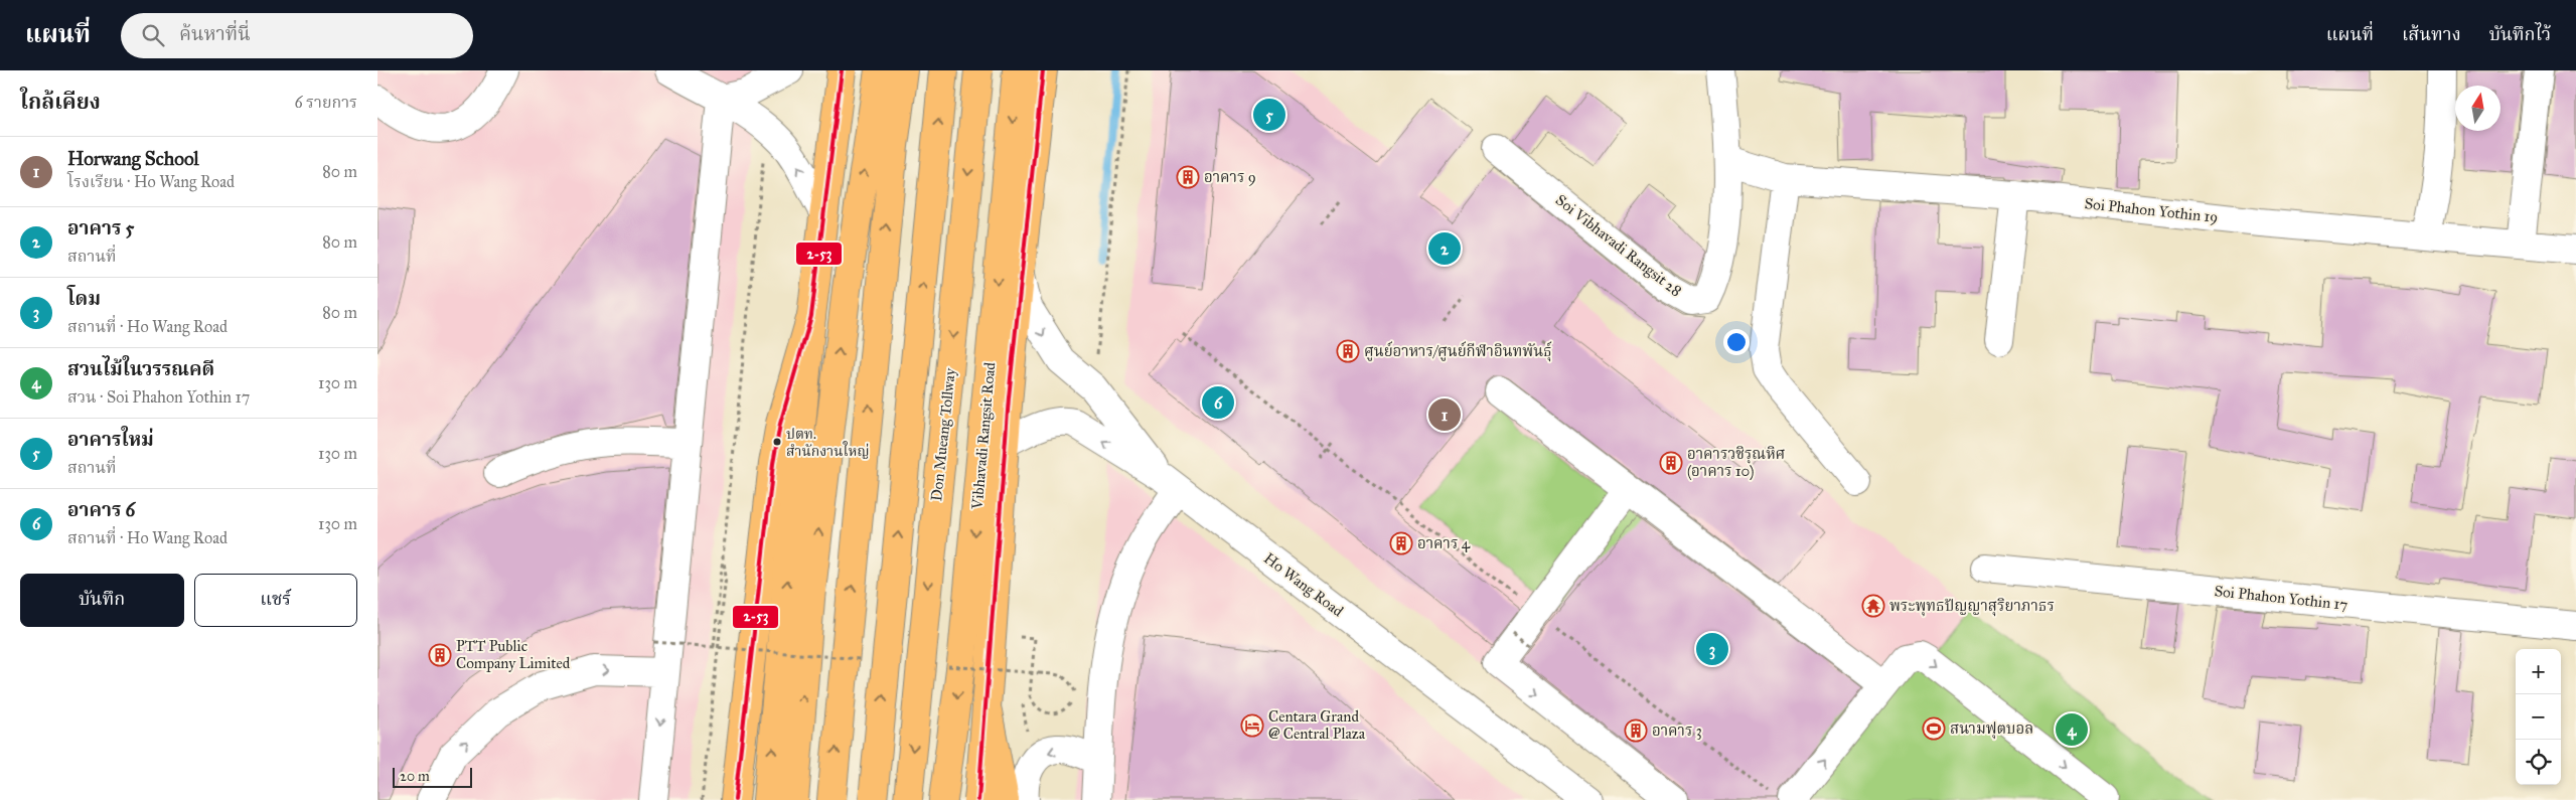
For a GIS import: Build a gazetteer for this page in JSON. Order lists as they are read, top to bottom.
{
  "streets": {
    "main road": ["Don Mueang Tollway", "Vibhavadi Rangsit Road"],
    "street": [
      "Soi Phahon Yothin 19",
      "Soi Vibhavadi Rangsit 28",
      "Ho Wang Road",
      "Soi Phahon Yothin 17"
    ]
  },
  "crossings": [
    ["Soi Phahon Yothin 19", "Soi Vibhavadi Rangsit 28"],
    ["Vibhavadi Rangsit Road", "Ho Wang Road"]
  ],
  "places": {
    "building": [
      "อาคาร 9",
      "ศูนย์อาหาร/ศูนย์กีฬาอินทพันธุ์",
      "อาคารวชิรุณหิศ (อาคาร 10)",
      "อาคาร 4",
      "PTT Public Company Limited",
      "อาคาร 3"
    ],
    "other": ["ปตท. สำนักงานใหญ่"],
    "temple": ["พระพุทธปัญญาสุริยาภาธร"],
    "hotel": ["Centara Grand @ Central Plaza"],
    "sports": ["สนามฟุตบอล"]
  },
  "lines": ["transit line 2-53"],
  "scale_bar": "20 m",
  "north": "top",
  "page": {
    "header": "แผนที่",
    "search": "ค้นหาที่นี่",
    "nav": ["แผนที่", "เส้นทาง", "บันทึกไว้"],
    "heading": ["ใกล้เคียง", "6 รายการ"],
    "pins": [
      "5",
      "2",
      "6",
      "1",
      "3",
      "4"
    ],
    "list": [
      {
        "mark": "1",
        "name": "Horwang School",
        "note": "โรงเรียน · Ho Wang Road",
        "value": "80 m"
      },
      {
        "mark": "2",
        "name": "อาคาร 5",
        "note": "สถานที่",
        "value": "80 m"
      },
      {
        "mark": "3",
        "name": "โดม",
        "note": "สถานที่ · Ho Wang Road",
        "value": "80 m"
      },
      {
        "mark": "4",
        "name": "สวนไม้ในวรรณคดี",
        "note": "สวน · Soi Phahon Yothin 17",
        "value": "130 m"
      },
      {
        "mark": "5",
        "name": "อาคารใหม่",
        "note": "สถานที่",
        "value": "130 m"
      },
      {
        "mark": "6",
        "name": "อาคาร 6",
        "note": "สถานที่ · Ho Wang Road",
        "value": "130 m"
      }
    ],
    "buttons": ["บันทึก", "แชร์"],
    "map_buttons": ["+", "−"],
    "scale": "20 m"
  }
}
